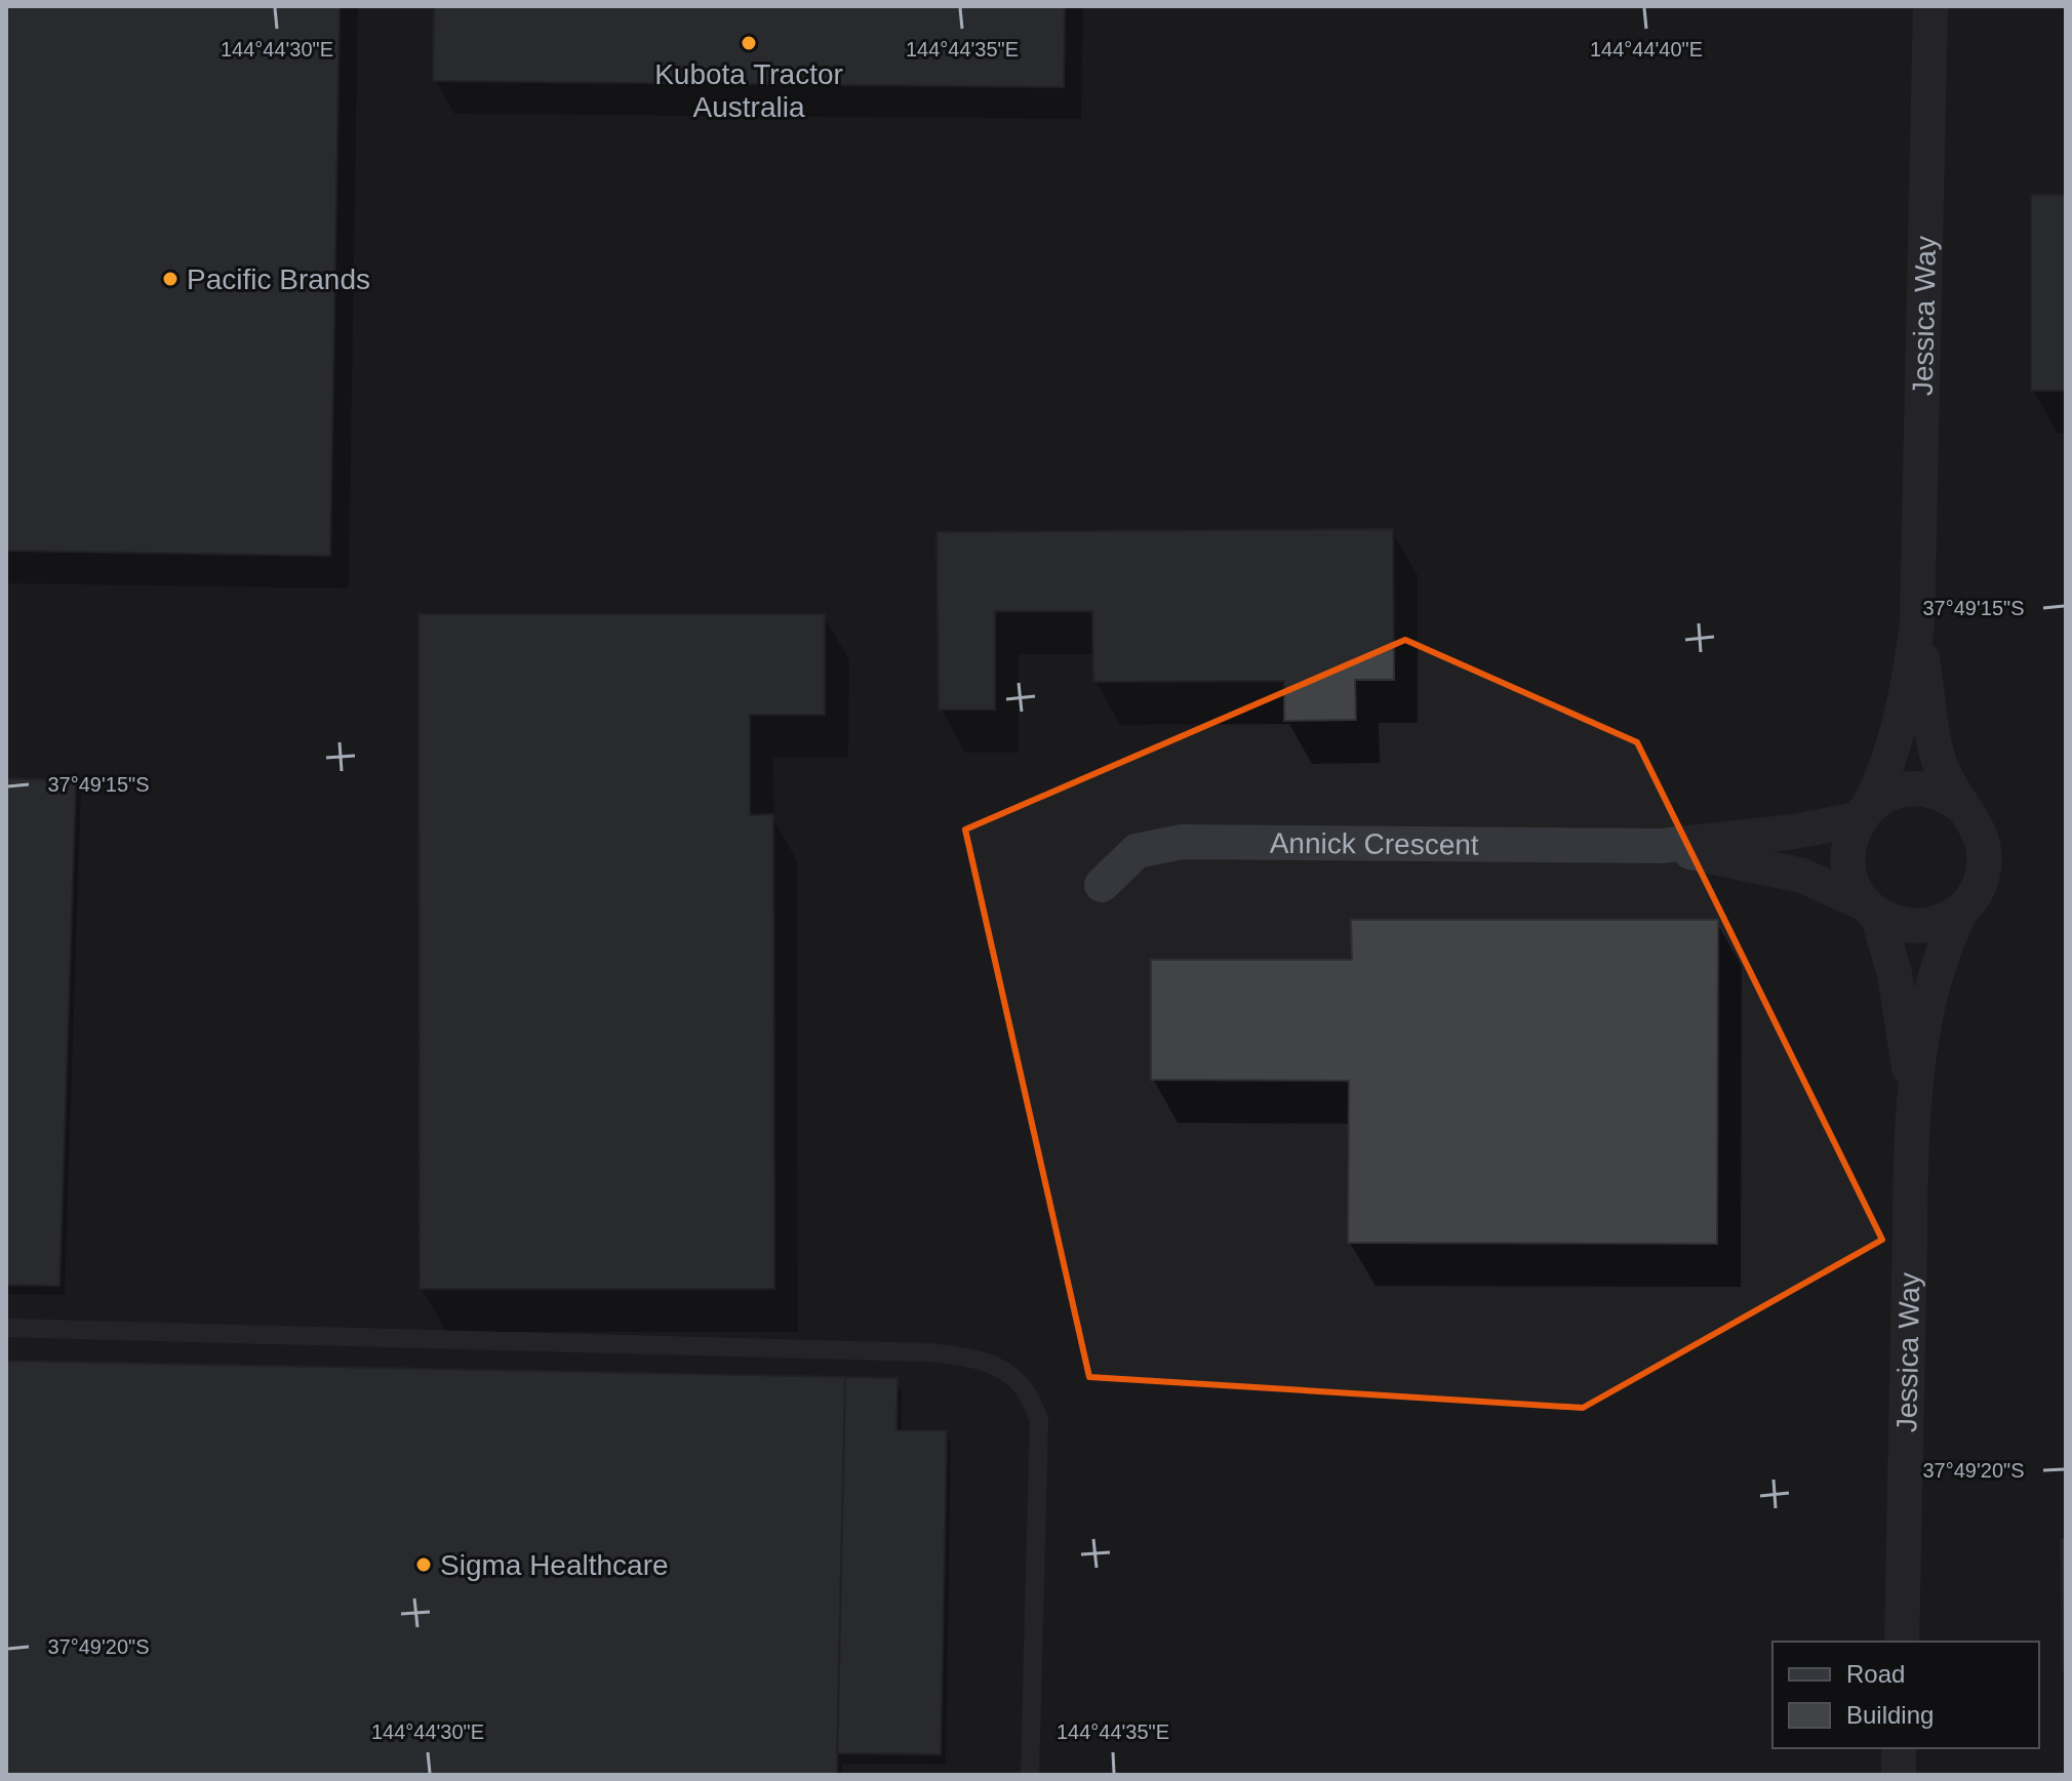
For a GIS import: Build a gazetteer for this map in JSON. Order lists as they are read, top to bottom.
{
  "streets": {
    "street": ["Jessica Way", "Annick Crescent"]
  },
  "crossings": [
    ["Jessica Way", "Annick Crescent"]
  ],
  "places": ["Kubota Tractor Australia", "Pacific Brands", "Sigma Healthcare"],
  "legend": ["Road", "Building"],
  "coordinates": [
    "144°44'30\"E",
    "144°44'35\"E",
    "144°44'40\"E",
    "37°49'15\"S",
    "37°49'20\"S"
  ]
}
